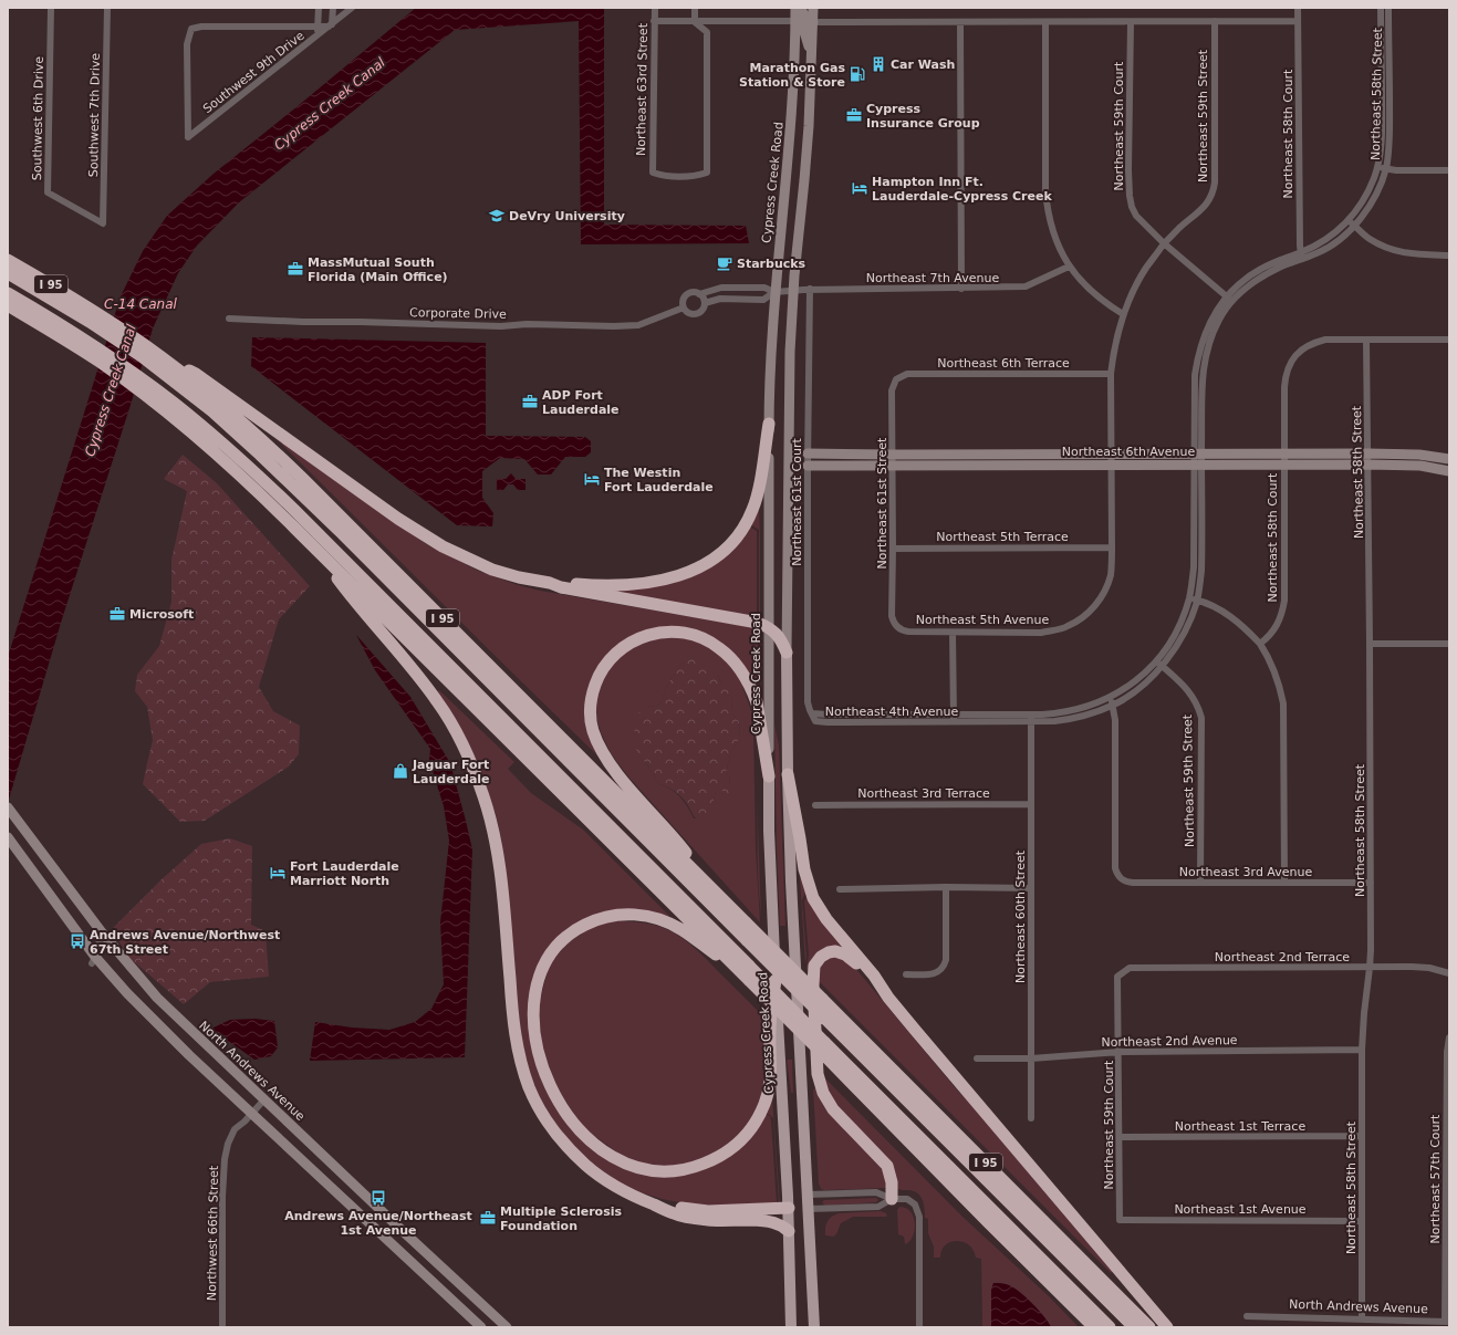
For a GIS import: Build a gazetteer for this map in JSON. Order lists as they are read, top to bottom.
{
  "streets": {
    "highway": ["I 95"],
    "main road": ["Cypress Creek Road", "Northeast 6th Avenue", "North Andrews Avenue"],
    "street": [
      "Southwest 9th Drive",
      "Northeast 63rd Street",
      "Northeast 58th Street",
      "Southwest 7th Drive",
      "Northeast 59th Street",
      "Southwest 6th Drive",
      "Northeast 59th Court",
      "Northeast 58th Court",
      "Northeast 7th Avenue",
      "Corporate Drive",
      "Northeast 6th Terrace",
      "Northeast 61st Court",
      "Northeast 61st Street",
      "Northeast 5th Terrace",
      "Northeast 5th Avenue",
      "Northeast 4th Avenue",
      "Northeast 3rd Terrace",
      "Northeast 3rd Avenue",
      "Northeast 60th Street",
      "Northeast 2nd Terrace",
      "Northeast 2nd Avenue",
      "Northeast 1st Terrace",
      "Northeast 57th Court",
      "Northeast 1st Avenue",
      "Northwest 66th Street"
    ]
  },
  "crossings": [
    ["Northeast 58th Street", "Northeast 58th Court"],
    ["Northeast 58th Street", "Northeast 6th Avenue"],
    ["Northeast 58th Street", "Northeast 3rd Avenue"],
    ["Northeast 58th Street", "Northeast 2nd Terrace"],
    ["Northeast 58th Street", "Northeast 2nd Avenue"],
    ["Northeast 58th Street", "North Andrews Avenue"],
    ["Northeast 58th Street", "Northeast 1st Terrace"],
    ["Northeast 58th Street", "Northeast 1st Avenue"],
    ["Southwest 7th Drive", "Southwest 6th Drive"],
    ["Northeast 59th Street", "Northeast 59th Court"],
    ["Northeast 59th Street", "Northeast 4th Avenue"],
    ["Northeast 59th Street", "Northeast 3rd Avenue"],
    ["Northeast 59th Court", "Northeast 2nd Terrace"],
    ["Northeast 59th Court", "Northeast 2nd Avenue"],
    ["Northeast 59th Court", "Northeast 1st Terrace"],
    ["Northeast 59th Court", "Northeast 1st Avenue"],
    ["Northeast 58th Court", "Northeast 6th Avenue"],
    ["Northeast 7th Avenue", "Northeast 61st Court"],
    ["Northeast 6th Terrace", "Northeast 61st Street"],
    ["Northeast 6th Avenue", "Northeast 61st Court"],
    ["Northeast 6th Avenue", "Northeast 61st Street"],
    ["Northeast 61st Court", "Northeast 4th Avenue"],
    ["Northeast 61st Street", "Northeast 5th Terrace"],
    ["Northeast 61st Street", "Northeast 5th Avenue"],
    ["Northeast 5th Terrace", "Northeast 5th Avenue"],
    ["Northeast 4th Avenue", "Northeast 3rd Avenue"],
    ["Northeast 4th Avenue", "Northeast 60th Street"],
    ["Northeast 3rd Terrace", "Northeast 60th Street"],
    ["Northeast 60th Street", "Northeast 2nd Avenue"],
    ["North Andrews Avenue", "Northeast 57th Court"],
    ["North Andrews Avenue", "Northwest 66th Street"]
  ],
  "water": ["Cypress Creek Canal", "C-14 Canal"],
  "places": {
    "building": ["Car Wash"],
    "fuel station": ["Marathon Gas Station & Store"],
    "office": [
      "Cypress Insurance Group",
      "MassMutual South Florida (Main Office)",
      "ADP Fort Lauderdale",
      "Microsoft",
      "Multiple Sclerosis Foundation"
    ],
    "hotel": ["Hampton Inn Ft. Lauderdale-Cypress Creek", "The Westin Fort Lauderdale", "Fort Lauderdale Marriott North"],
    "school or university": ["DeVry University"],
    "cafe": ["Starbucks"],
    "shop": ["Jaguar Fort Lauderdale"],
    "bus stop": ["Andrews Avenue/Northwest 67th Street", "Andrews Avenue/Northeast 1st Avenue"]
  }
}
